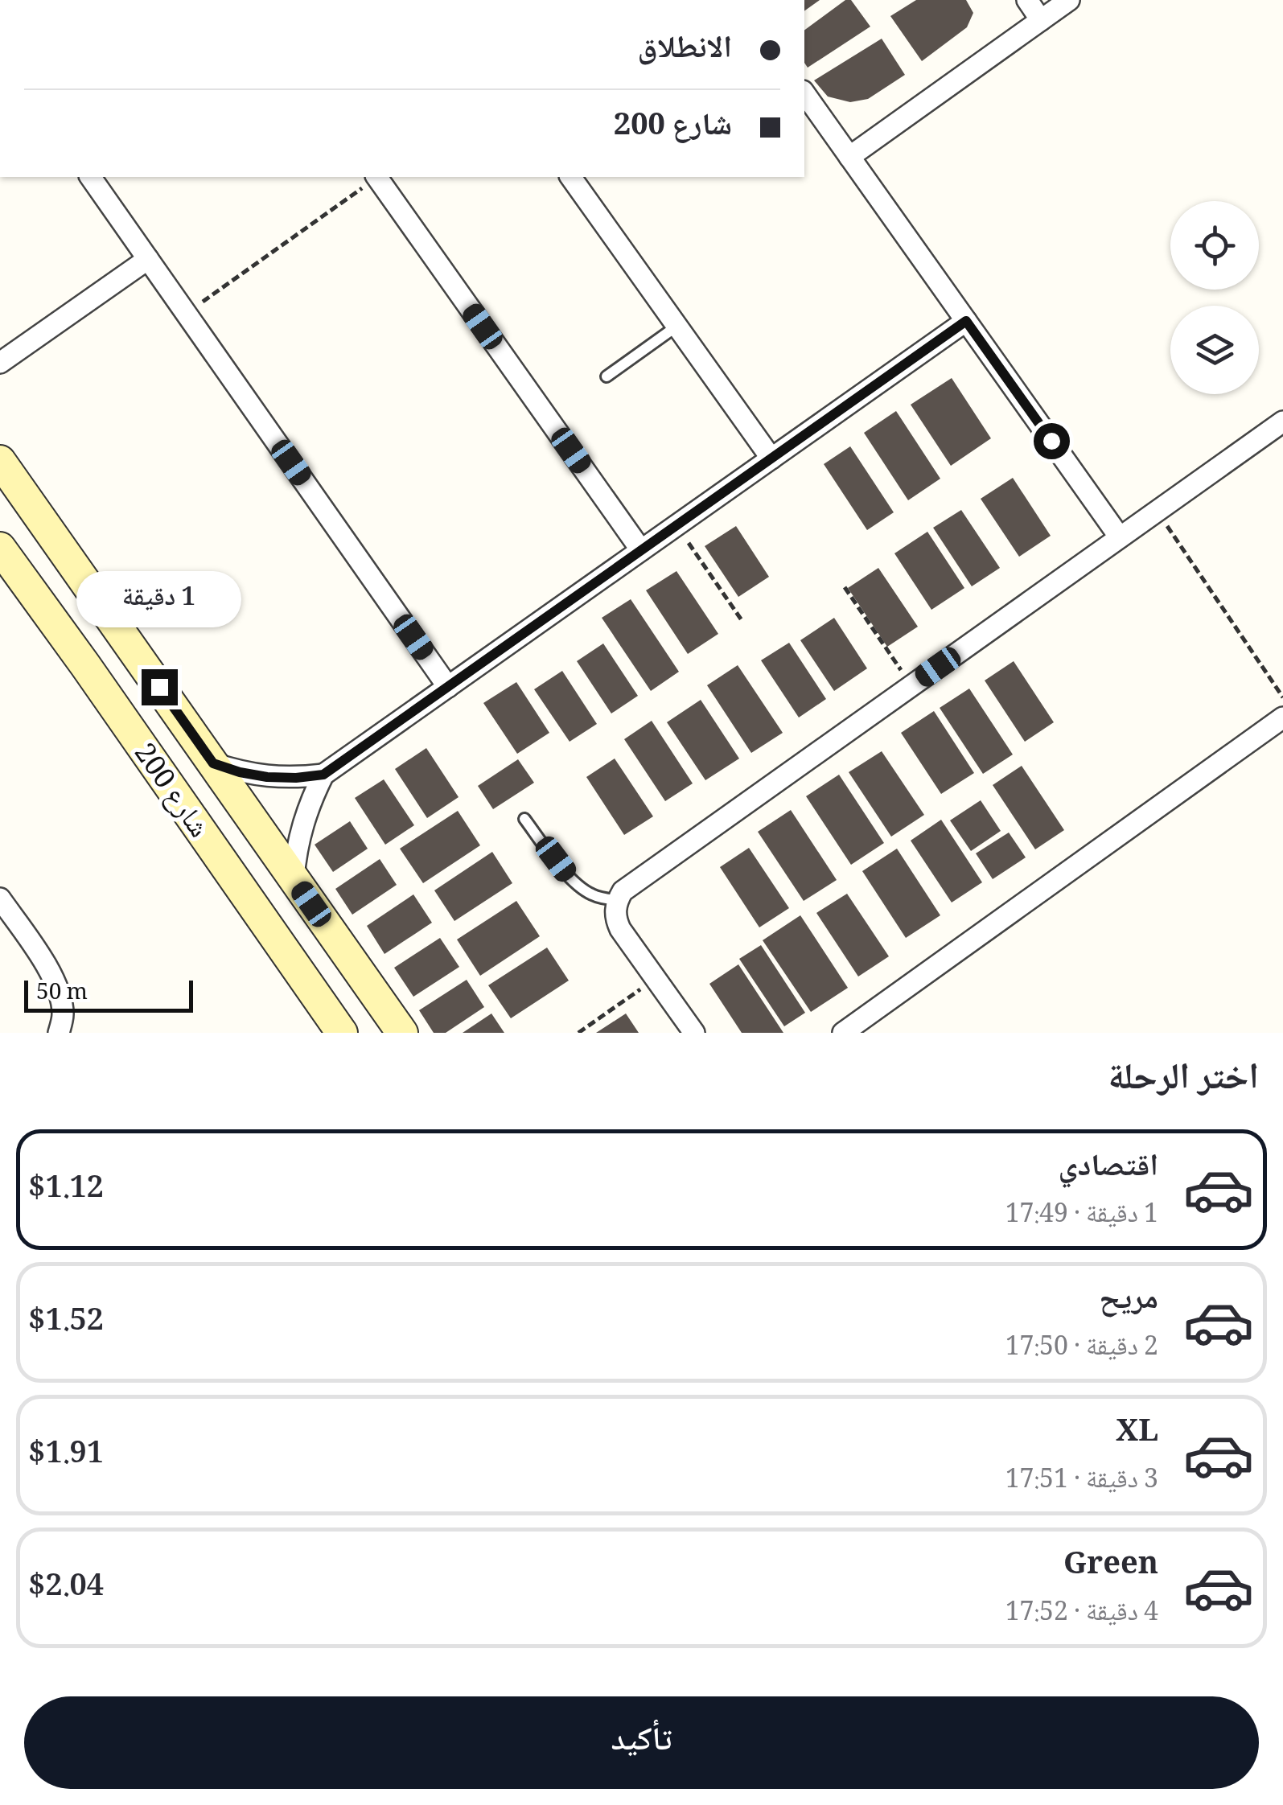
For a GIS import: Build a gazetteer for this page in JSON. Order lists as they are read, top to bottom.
{
  "streets": {
    "street": ["شارع 200"]
  },
  "scale_bar": "50 m",
  "page": {
    "banner": ["الانطلاق", "شارع 200"],
    "bubble": "1 دقيقة",
    "scale": "50 m",
    "heading": "اختر الرحلة",
    "list": [
      {
        "name": "اقتصادي",
        "note": "1 دقيقة · 17:49",
        "value": "$1.12"
      },
      {
        "name": "مريح",
        "note": "2 دقيقة · 17:50",
        "value": "$1.52"
      },
      {
        "name": "XL",
        "note": "3 دقيقة · 17:51",
        "value": "$1.91"
      },
      {
        "name": "Green",
        "note": "4 دقيقة · 17:52",
        "value": "$2.04"
      }
    ],
    "buttons": "تأكيد"
  }
}
